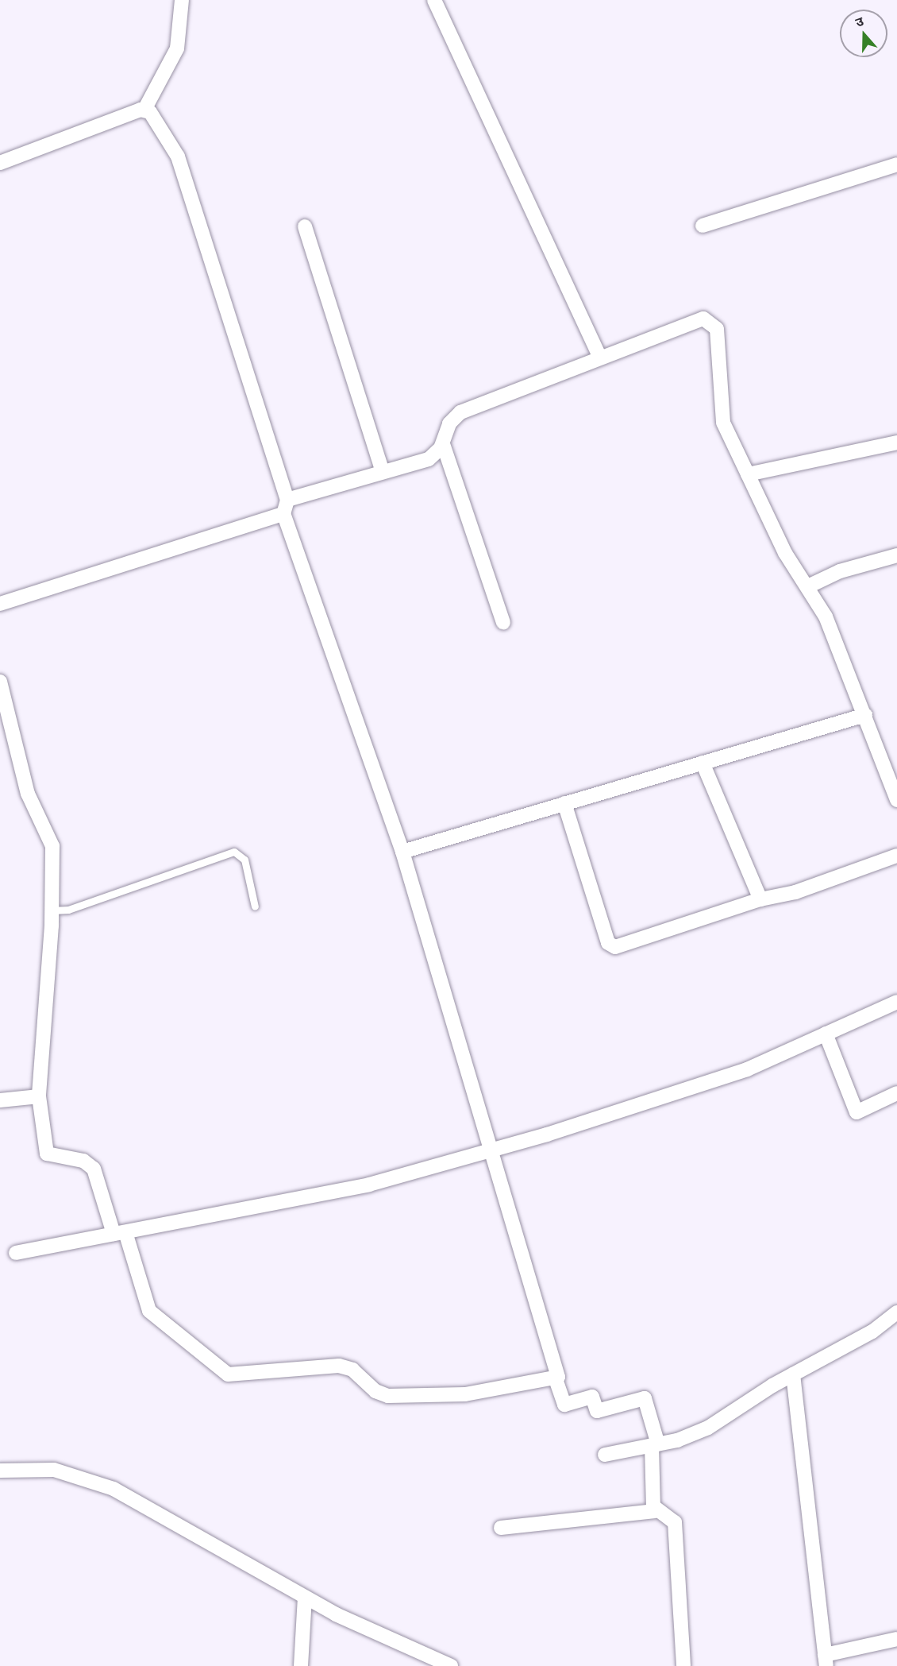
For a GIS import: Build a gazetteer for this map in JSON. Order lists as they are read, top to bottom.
{
  "north": "top"
}
